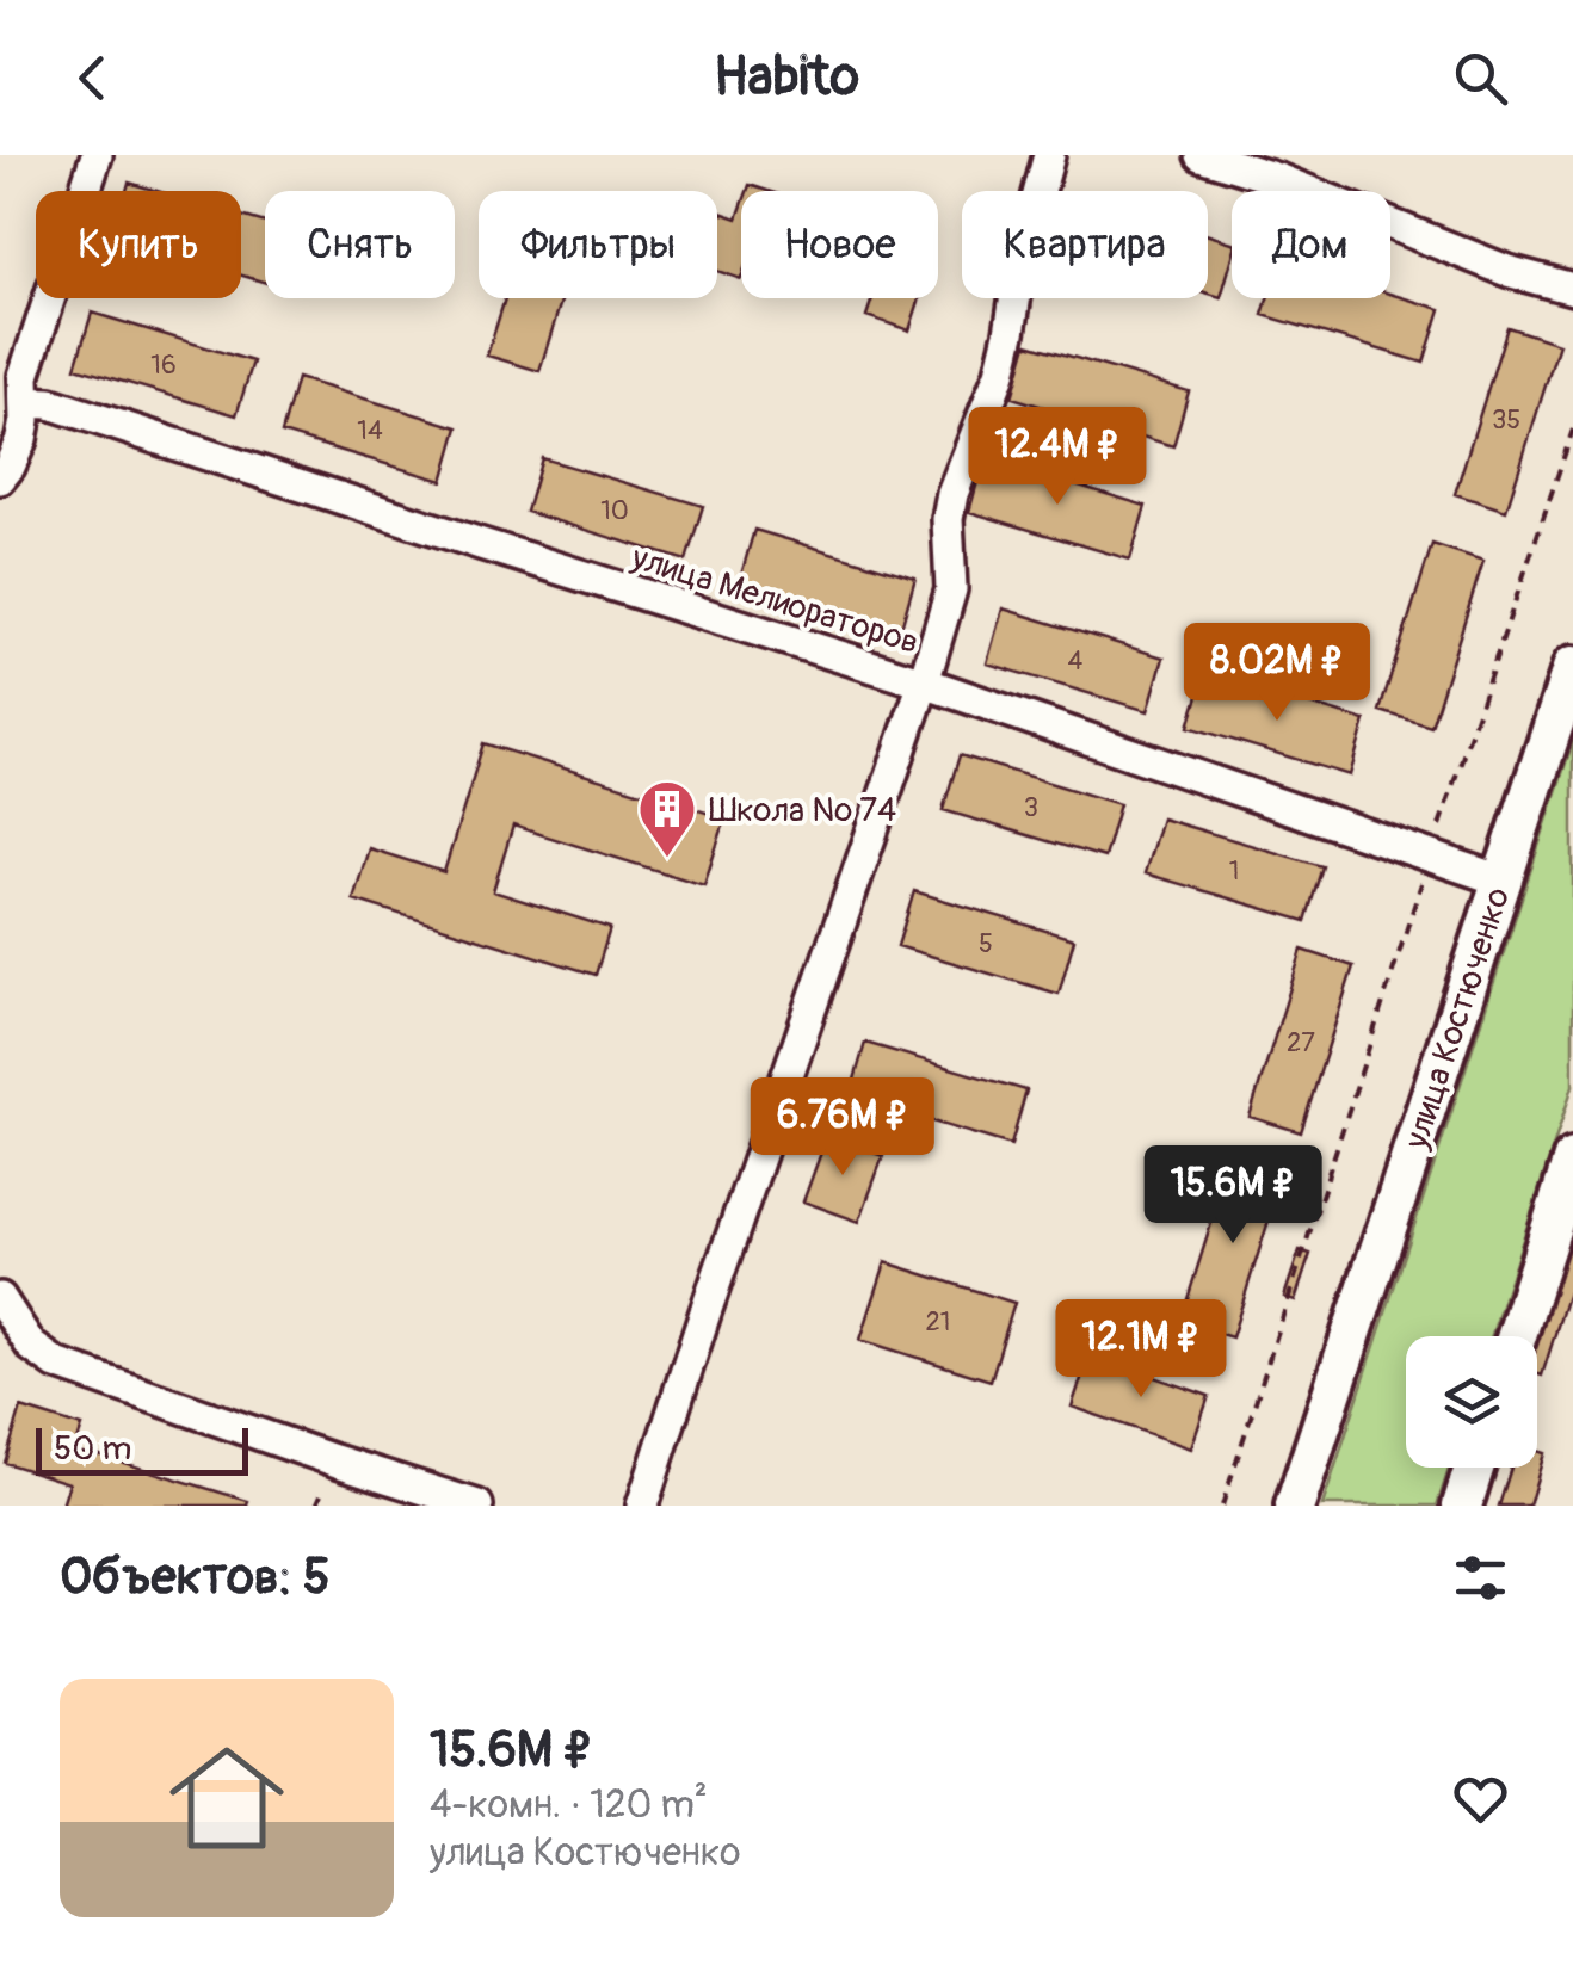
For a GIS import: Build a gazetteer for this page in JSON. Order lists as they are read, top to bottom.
{
  "streets": {
    "street": ["улица Мелиораторов", "улица Костюченко"]
  },
  "crossings": [
    ["улица Мелиораторов", "улица Костюченко"]
  ],
  "places": {
    "building": ["Школа № 74"]
  },
  "house_numbers": [
    "16",
    "35",
    "14",
    "10",
    "4",
    "3",
    "1",
    "5",
    "27",
    "21"
  ],
  "scale_bar": "50 m",
  "page": {
    "header": "Habito",
    "chip": [
      "Купить",
      "Снять",
      "Фильтры",
      "Новое",
      "Квартира",
      "Дом"
    ],
    "price": [
      "12.4M ₽",
      "8.02M ₽",
      "6.76M ₽",
      "15.6M ₽",
      "12.1M ₽"
    ],
    "scale": "50 m",
    "heading": "Объектов: 5",
    "list": [
      {
        "name": "15.6M ₽",
        "note": "4-комн. · 120 m² · улица Костюченко"
      }
    ]
  }
}
